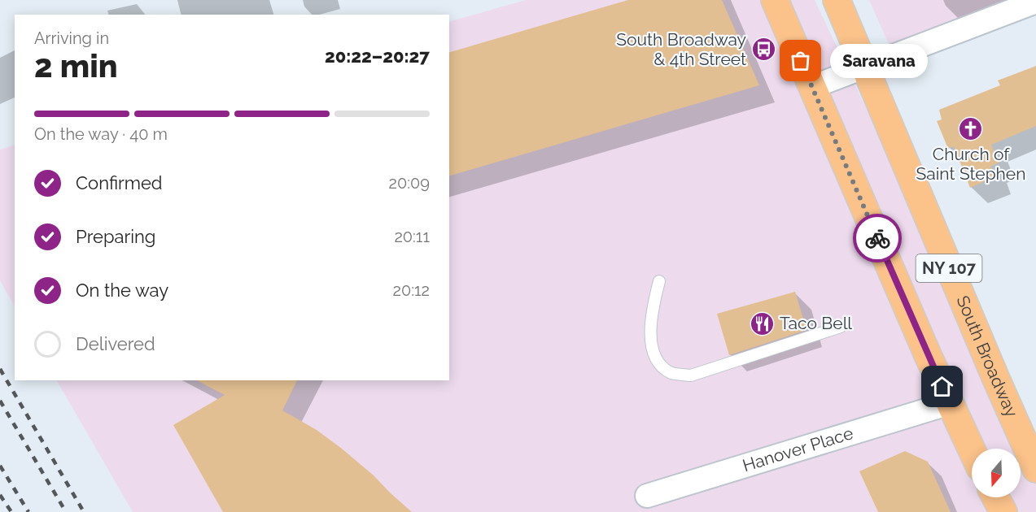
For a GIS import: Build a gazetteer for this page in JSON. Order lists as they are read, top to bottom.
{
  "streets": {
    "main road": ["NY 107", "South Broadway"],
    "street": ["Hanover Place"]
  },
  "crossings": [
    ["NY 107", "Hanover Place"]
  ],
  "places": {
    "bus stop": ["South Broadway & 4th Street"],
    "other": ["Saravana"],
    "church": ["Church of Saint Stephen"],
    "restaurant": ["Taco Bell"]
  },
  "north": "bottom",
  "page": {
    "heading": ["2 min", "Arriving in", "20:22–20:27"],
    "bubble": "Saravana",
    "bar": "On the way · 40 m",
    "list": [
      ["Confirmed", "20:09"],
      ["Preparing", "20:11"],
      ["On the way", "20:12"],
      "Delivered"
    ]
  }
}
